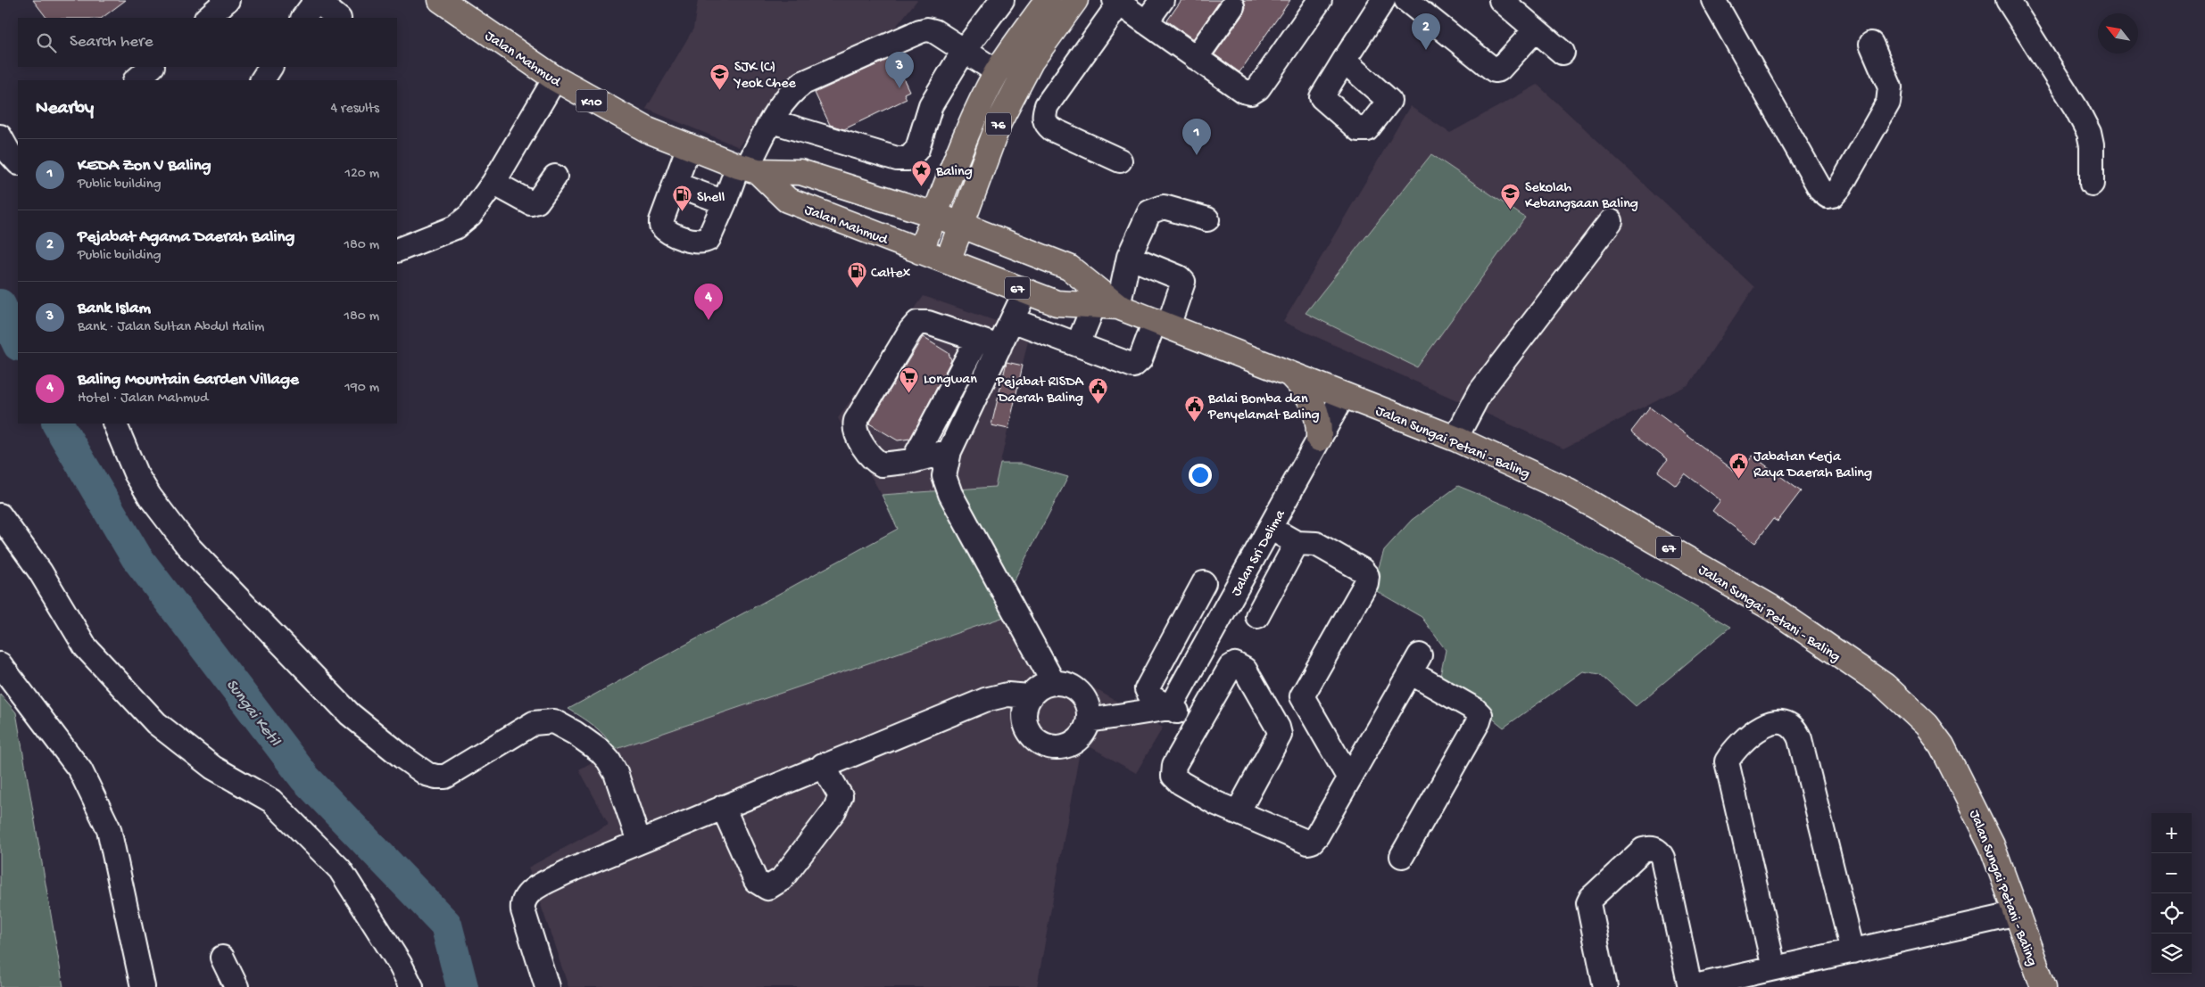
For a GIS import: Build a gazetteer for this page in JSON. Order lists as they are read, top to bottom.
{
  "streets": {
    "main road": [
      "Jalan Mahmud",
      "K10",
      "76",
      "67",
      "Jalan Sungai Petani - Baling"
    ],
    "street": ["Jalan Sri Delima"]
  },
  "crossings": [
    ["Jalan Mahmud", "76"],
    ["Jalan Mahmud", "Jalan Sungai Petani - Baling"],
    ["76", "Jalan Sungai Petani - Baling"],
    ["Jalan Sungai Petani - Baling", "Jalan Sri Delima"]
  ],
  "water": ["Sungai Ketil"],
  "places": {
    "school or university": ["SJK (C) Yeok Chee", "Sekolah Kebangsaan Baling"],
    "place": ["Baling"],
    "fuel station": ["Shell", "Caltex"],
    "supermarket": ["Longwan"],
    "public building": ["Pejabat RISDA Daerah Baling", "Balai Bomba dan Penyelamat Baling", "Jabatan Kerja Raya Daerah Baling"]
  },
  "north": "top left",
  "page": {
    "pins": [
      "2",
      "3",
      "1",
      "4"
    ],
    "search": "Search here",
    "heading": ["Nearby", "4 results"],
    "list": [
      {
        "mark": "1",
        "name": "KEDA Zon V Baling",
        "note": "Public building",
        "value": "120 m"
      },
      {
        "mark": "2",
        "name": "Pejabat Agama Daerah Baling",
        "note": "Public building",
        "value": "180 m"
      },
      {
        "mark": "3",
        "name": "Bank Islam",
        "note": "Bank · Jalan Sultan Abdul Halim",
        "value": "180 m"
      },
      {
        "mark": "4",
        "name": "Baling Mountain Garden Village",
        "note": "Hotel · Jalan Mahmud",
        "value": "190 m"
      }
    ],
    "map_buttons": ["+", "−"]
  }
}
